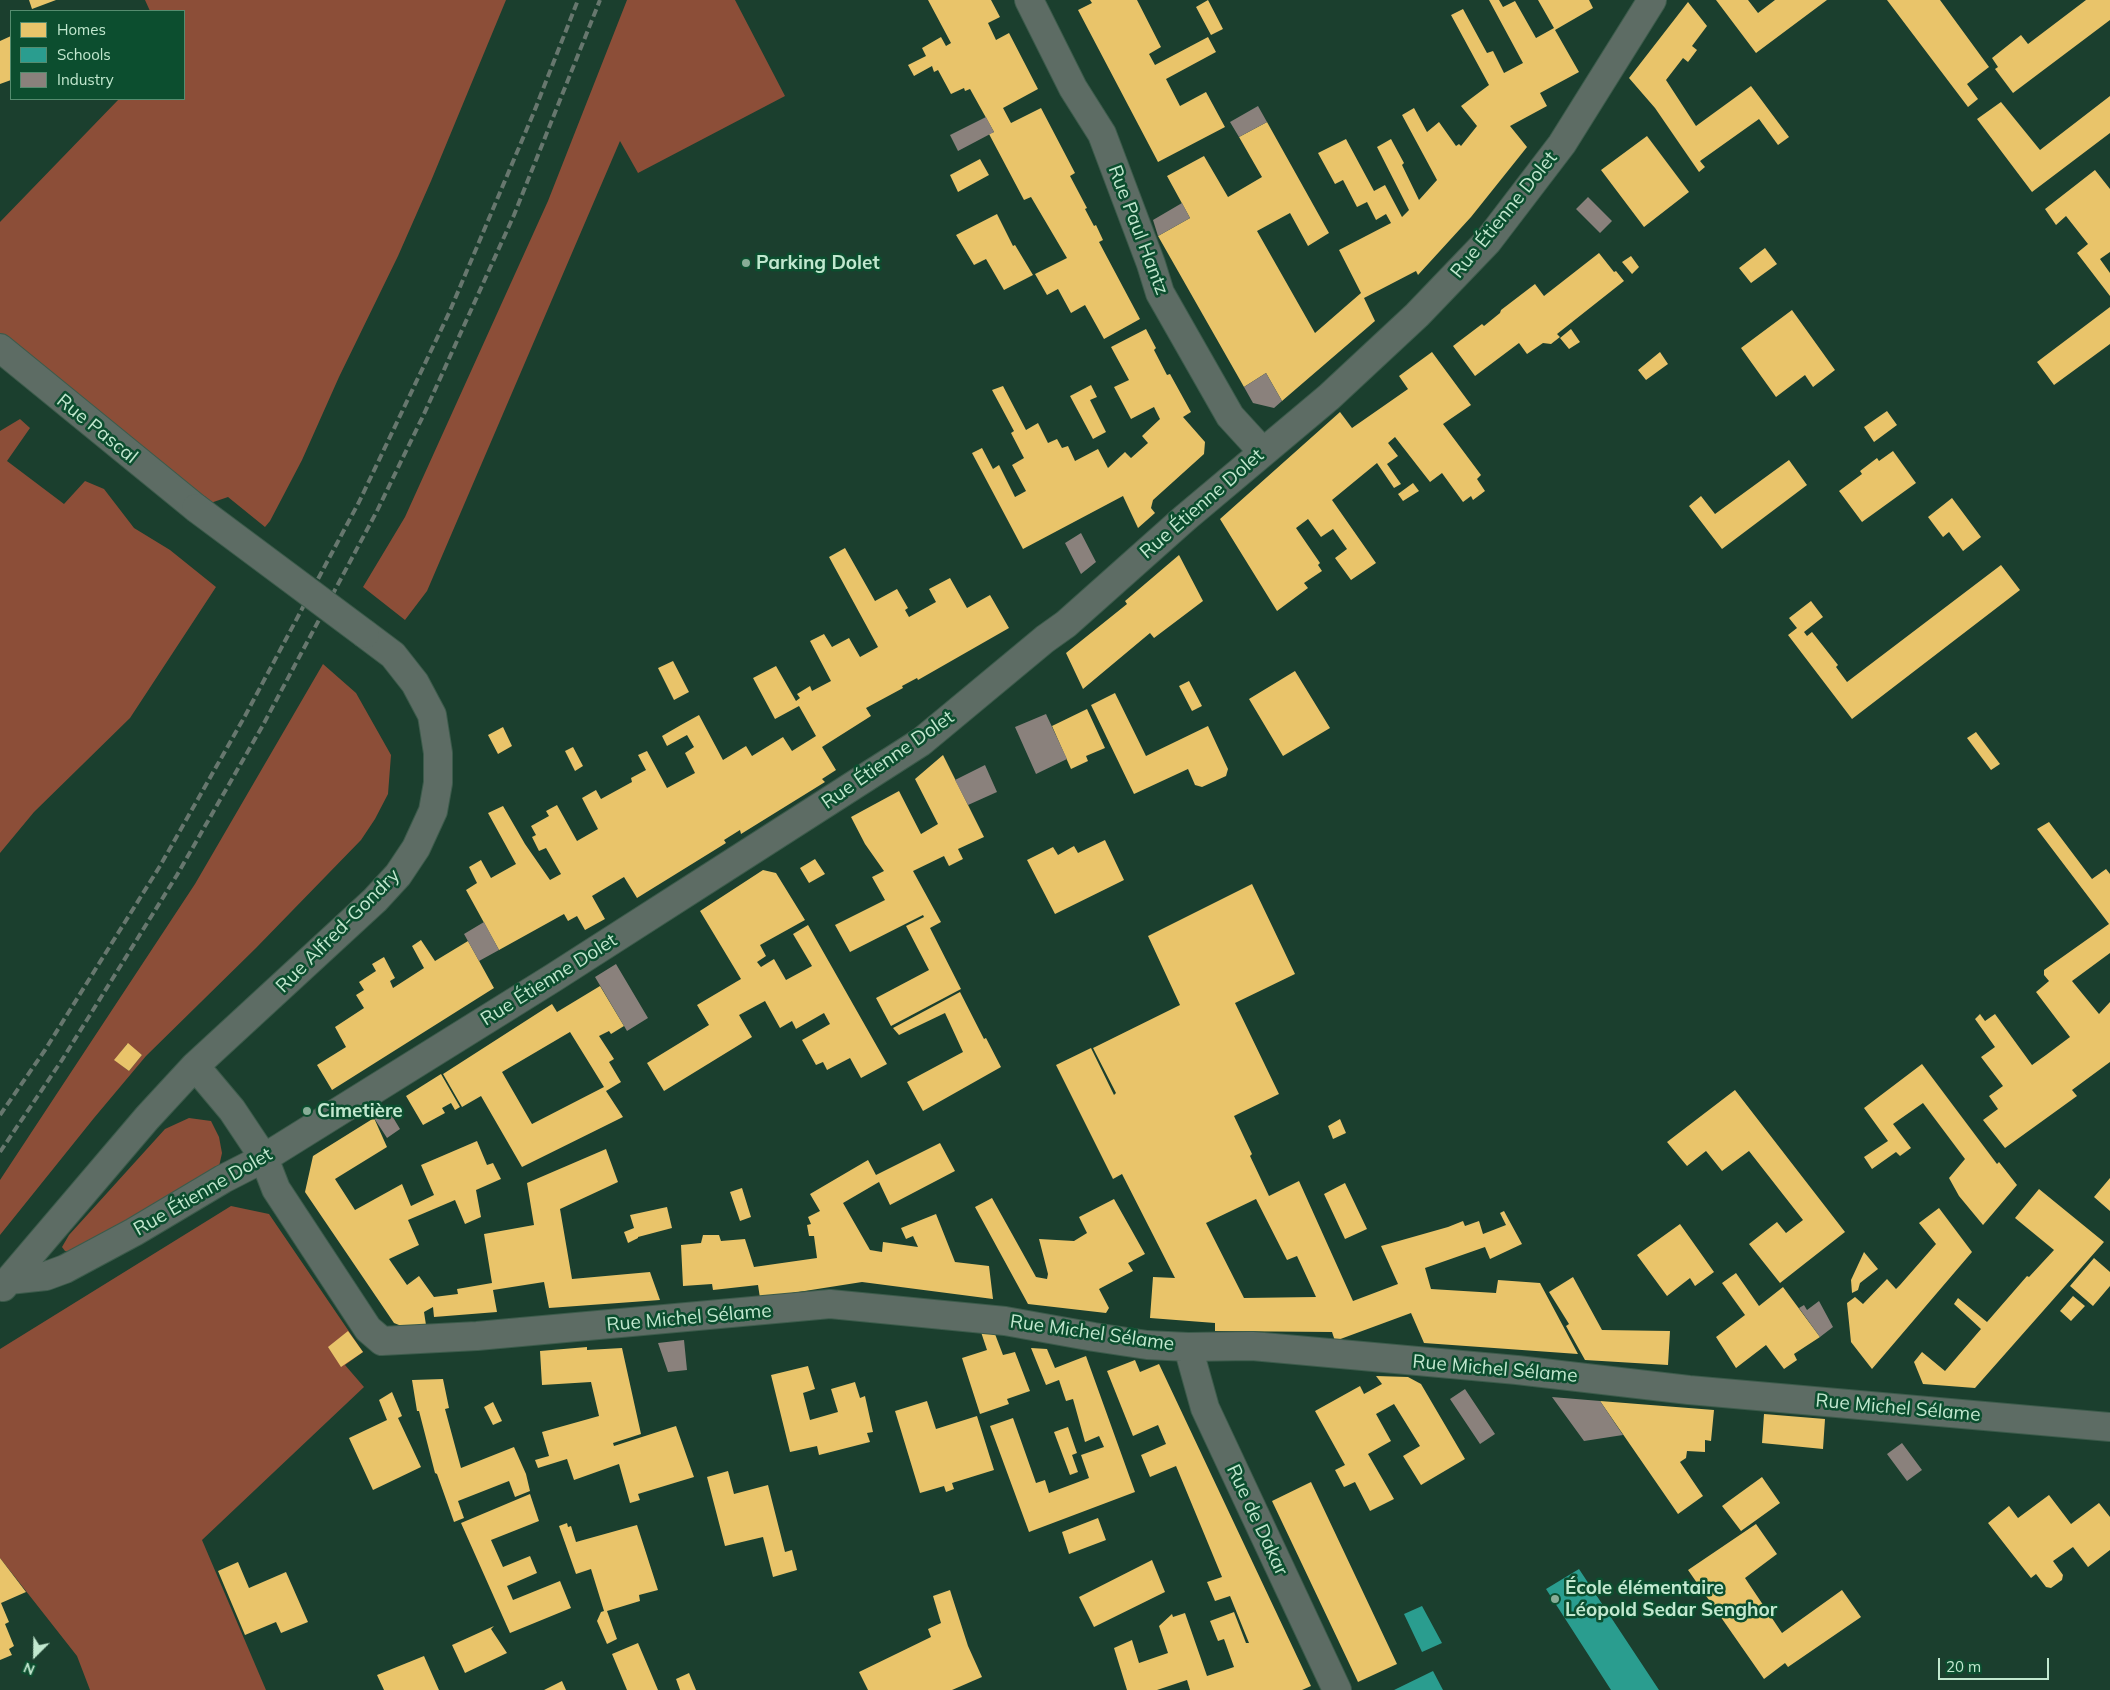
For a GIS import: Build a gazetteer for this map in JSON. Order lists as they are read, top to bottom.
{
  "streets": {
    "street": [
      "Rue Étienne Dolet",
      "Rue Paul Hantz",
      "Rue Pascal",
      "Rue Alfred-Gondry",
      "Rue Michel Sélame",
      "Rue de Dakar"
    ]
  },
  "crossings": [
    ["Rue Étienne Dolet", "Rue Paul Hantz"],
    ["Rue Étienne Dolet", "Rue Alfred-Gondry"],
    ["Rue Étienne Dolet", "Rue Michel Sélame"],
    ["Rue Pascal", "Rue Alfred-Gondry"],
    ["Rue Alfred-Gondry", "Rue Michel Sélame"],
    ["Rue Michel Sélame", "Rue de Dakar"]
  ],
  "places": ["Parking Dolet", "Cimetière", "École élémentaire Léopold Sedar Senghor"],
  "legend": ["Homes", "Schools", "Industry"],
  "scale_bar": "20 m",
  "north": "bottom left"
}
